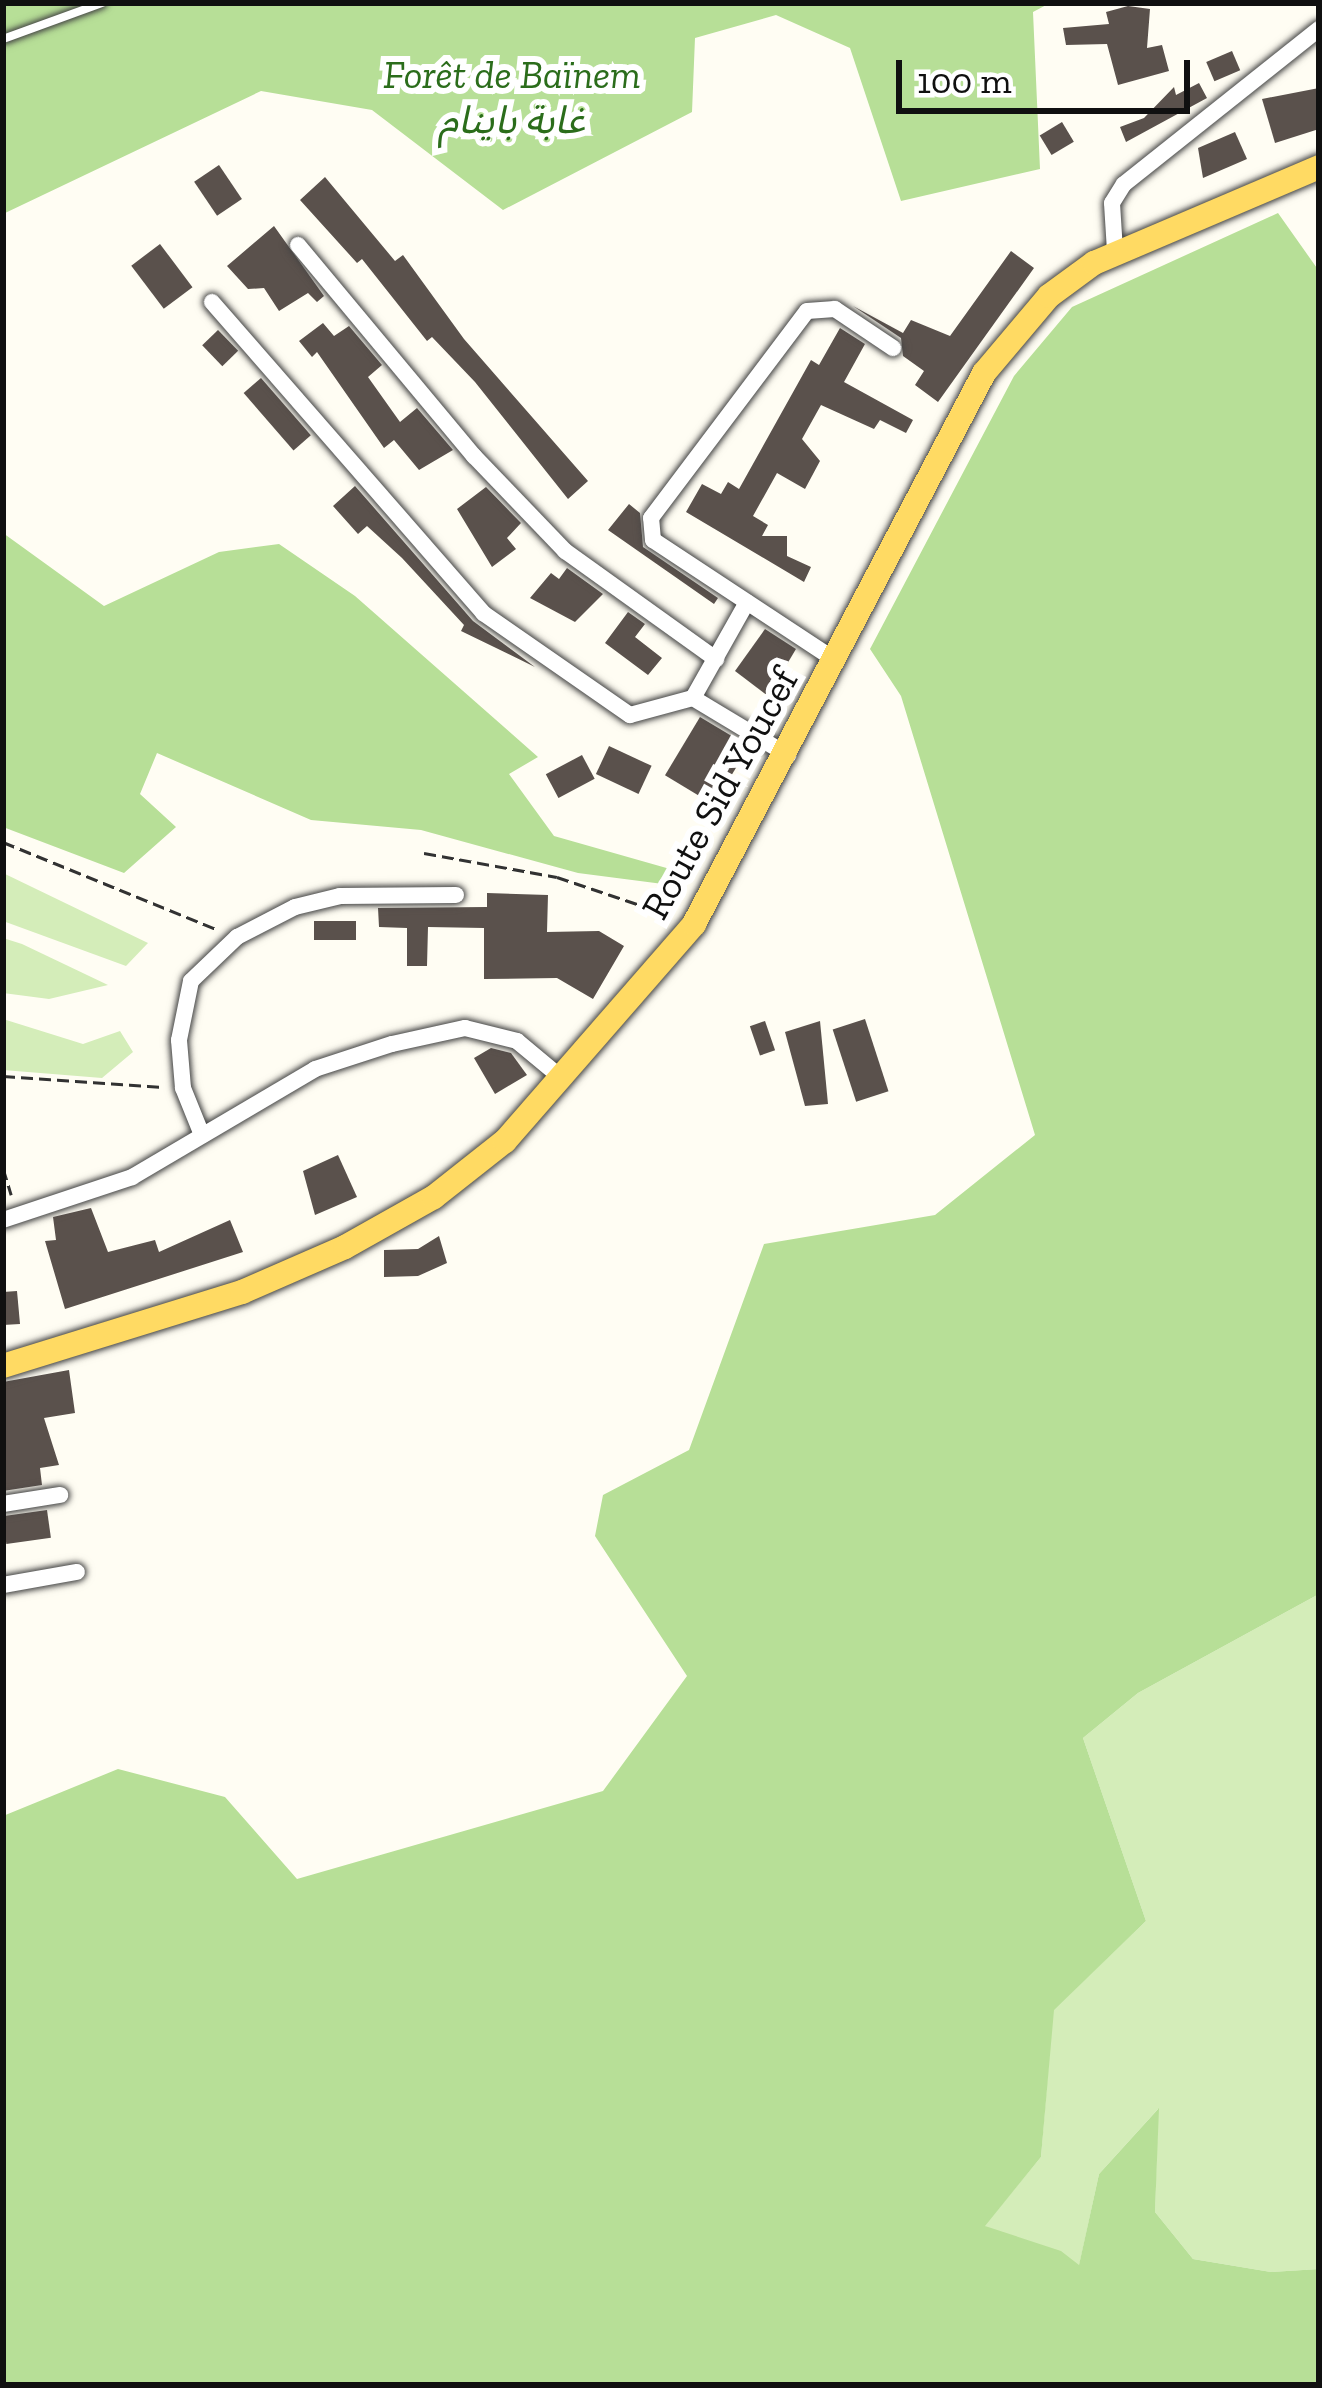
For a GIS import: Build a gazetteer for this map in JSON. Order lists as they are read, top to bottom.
{
  "streets": {
    "main road": ["Route Sid Youcef"]
  },
  "parks": ["Forêt de Baïnem غابة باينام"],
  "scale_bar": "100 m"
}
